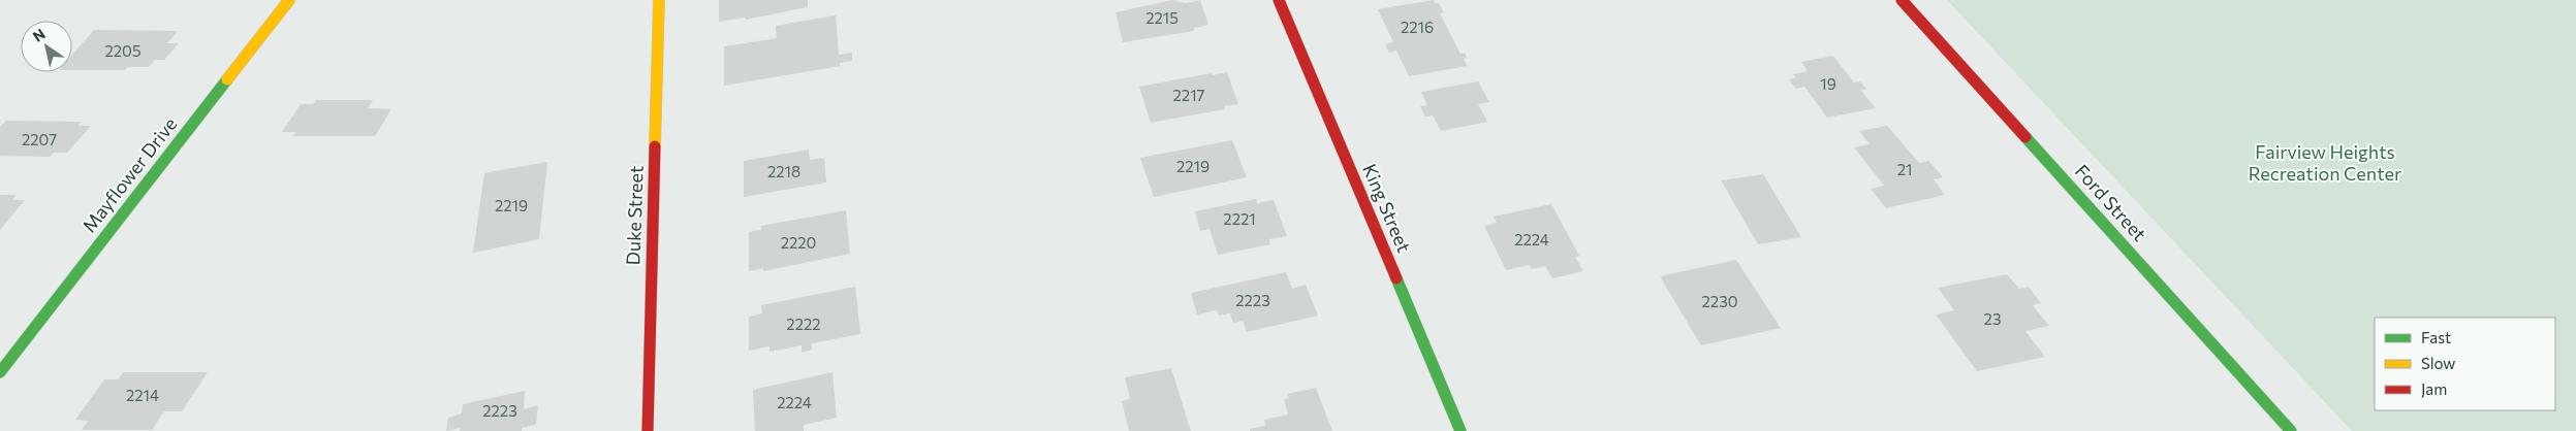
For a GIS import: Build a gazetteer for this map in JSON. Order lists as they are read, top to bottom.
{
  "streets": {
    "street": [
      "Mayflower Drive",
      "Ford Street",
      "King Street",
      "Duke Street"
    ]
  },
  "parks": ["Fairview Heights Recreation Center"],
  "house_numbers": [
    "2215",
    "2216",
    "2205",
    "19",
    "2217",
    "2207",
    "2219",
    "21",
    "2218",
    "2219",
    "2221",
    "2224",
    "2220",
    "2223",
    "2230",
    "23",
    "2222",
    "2214",
    "2224",
    "2223"
  ],
  "legend": ["Fast", "Slow", "Jam"],
  "north": "top left"
}
